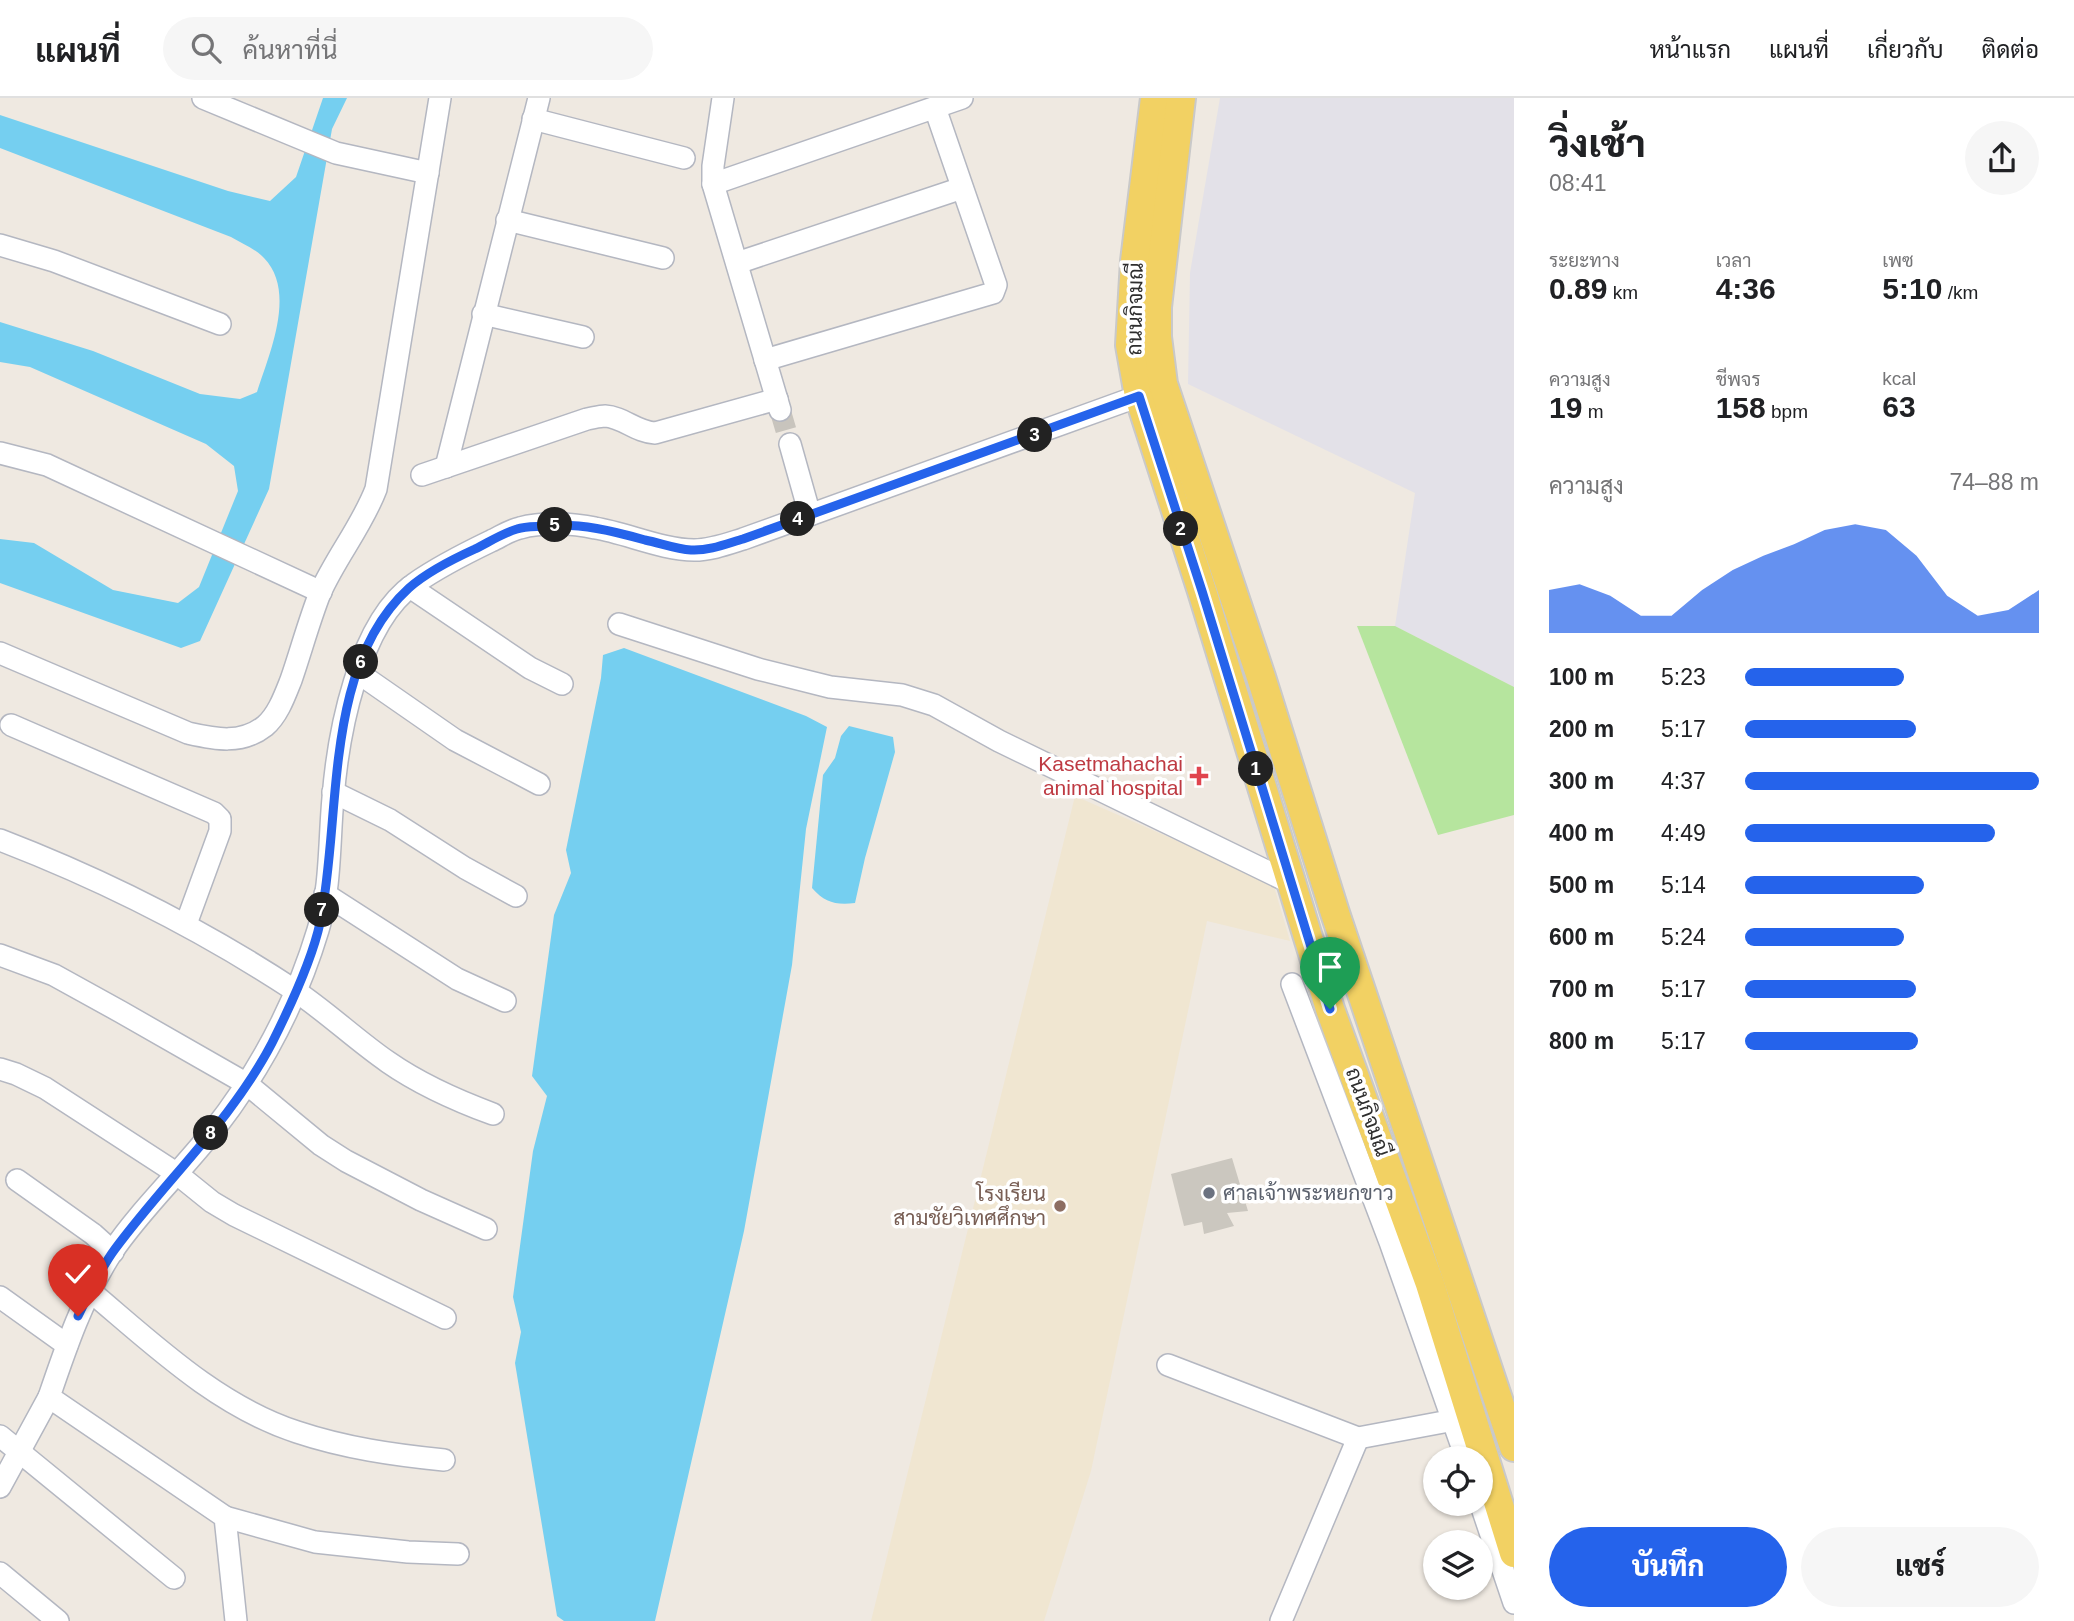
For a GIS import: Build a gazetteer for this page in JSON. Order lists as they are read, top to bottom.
{
  "streets": {
    "main road": ["ถนนกิจมณี"]
  },
  "places": {
    "health": ["Kasetmahachai animal hospital"],
    "other": ["ศาลเจ้าพระหยกขาว", "โรงเรียน สามชัยวิเทศศึกษา"]
  },
  "page": {
    "header": "แผนที่",
    "search": "ค้นหาที่นี่",
    "nav": [
      "หน้าแรก",
      "แผนที่",
      "เกี่ยวกับ",
      "ติดต่อ"
    ],
    "heading": ["วิ่งเช้า", "08:41"],
    "stats": [
      ["ระยะทาง", "0.89 km"],
      ["เวลา", "4:36"],
      ["เพซ", "5:10 /km"],
      ["ความสูง", "19 m"],
      ["ชีพจร", "158 bpm"],
      ["kcal", "63"]
    ],
    "pins": [
      "3",
      "4",
      "5",
      "2",
      "6",
      "1",
      "7",
      "8"
    ],
    "chart": ["ความสูง", "74–88 m"],
    "list": [
      {
        "name": "100 m",
        "note": "5:23"
      },
      {
        "name": "200 m",
        "note": "5:17"
      },
      {
        "name": "300 m",
        "note": "4:37"
      },
      {
        "name": "400 m",
        "note": "4:49"
      },
      {
        "name": "500 m",
        "note": "5:14"
      },
      {
        "name": "600 m",
        "note": "5:24"
      },
      {
        "name": "700 m",
        "note": "5:17"
      },
      {
        "name": "800 m",
        "note": "5:17"
      }
    ],
    "buttons": ["บันทึก", "แชร์"]
  }
}
